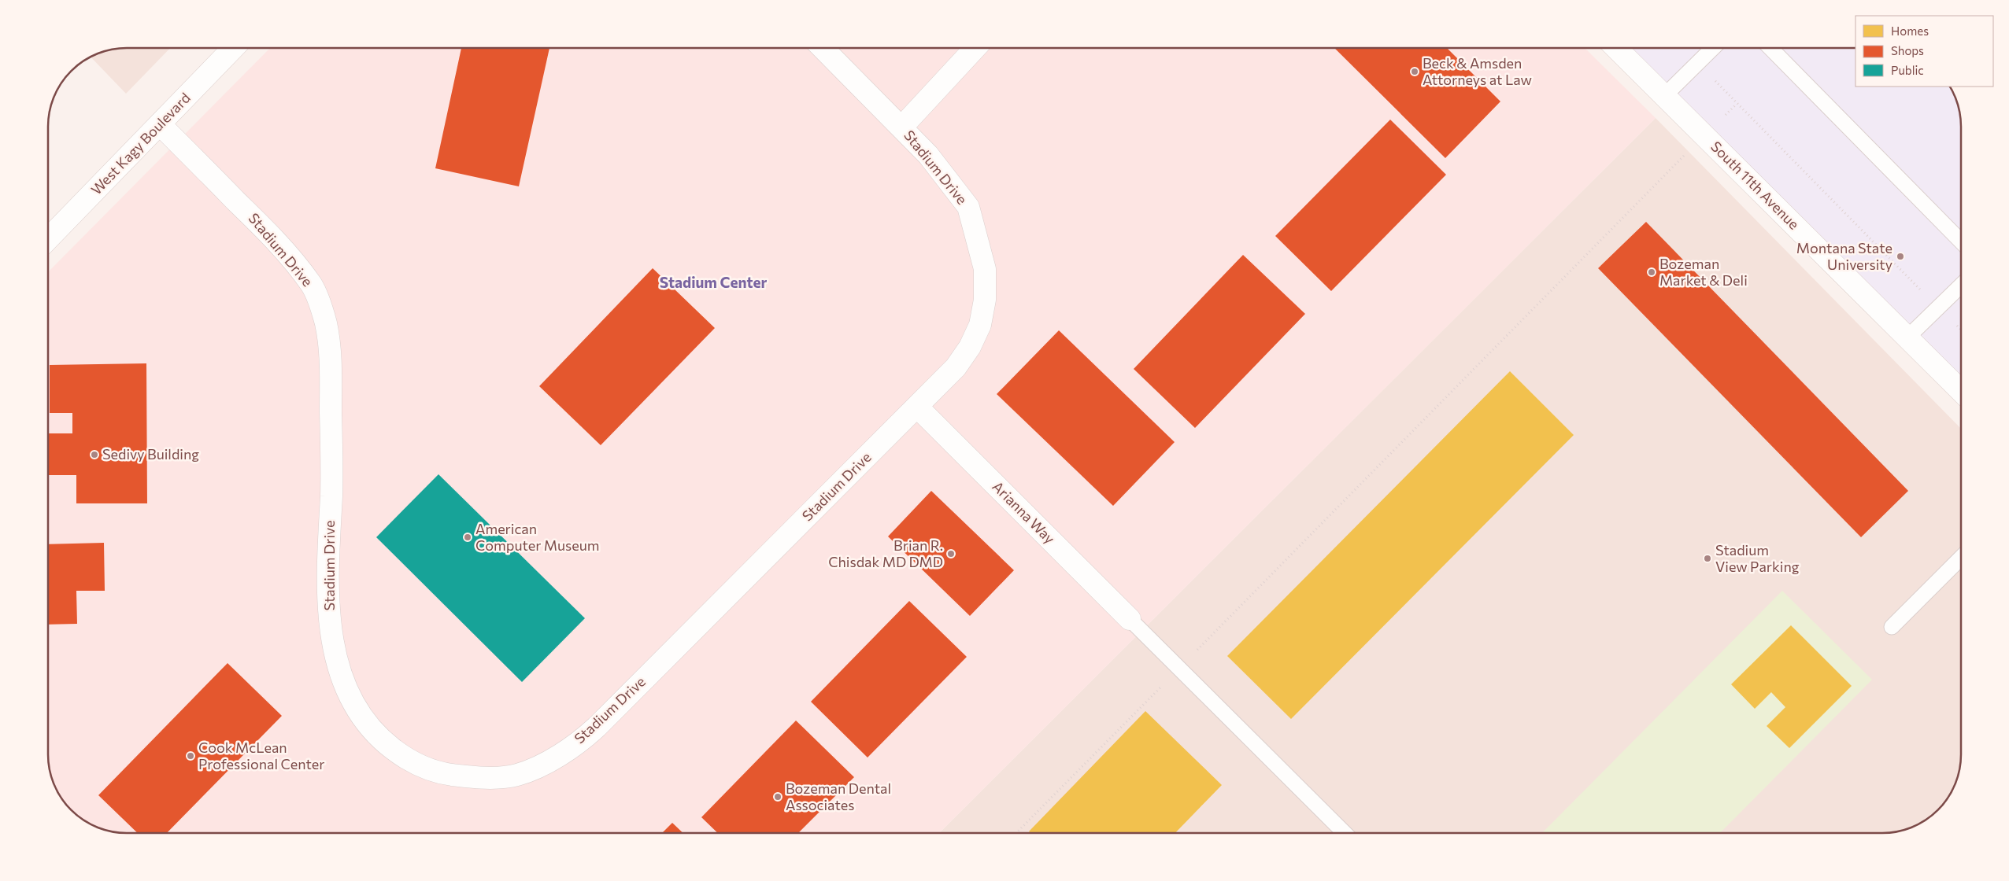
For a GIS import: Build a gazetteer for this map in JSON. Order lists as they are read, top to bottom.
{
  "streets": {
    "street": [
      "West Kagy Boulevard",
      "Stadium Drive",
      "South 11th Avenue",
      "Arianna Way"
    ]
  },
  "crossings": [
    ["West Kagy Boulevard", "Stadium Drive"],
    ["Stadium Drive", "Arianna Way"]
  ],
  "districts": ["Stadium Center"],
  "places": [
    "Beck & Amsden Attorneys at Law",
    "Montana State University",
    "Bozeman Market & Deli",
    "Sedivy Building",
    "American Computer Museum",
    "Brian R. Chisdak MD DMD",
    "Stadium View Parking",
    "Cook McLean Professional Center",
    "Bozeman Dental Associates"
  ],
  "legend": ["Homes", "Shops", "Public"]
}
